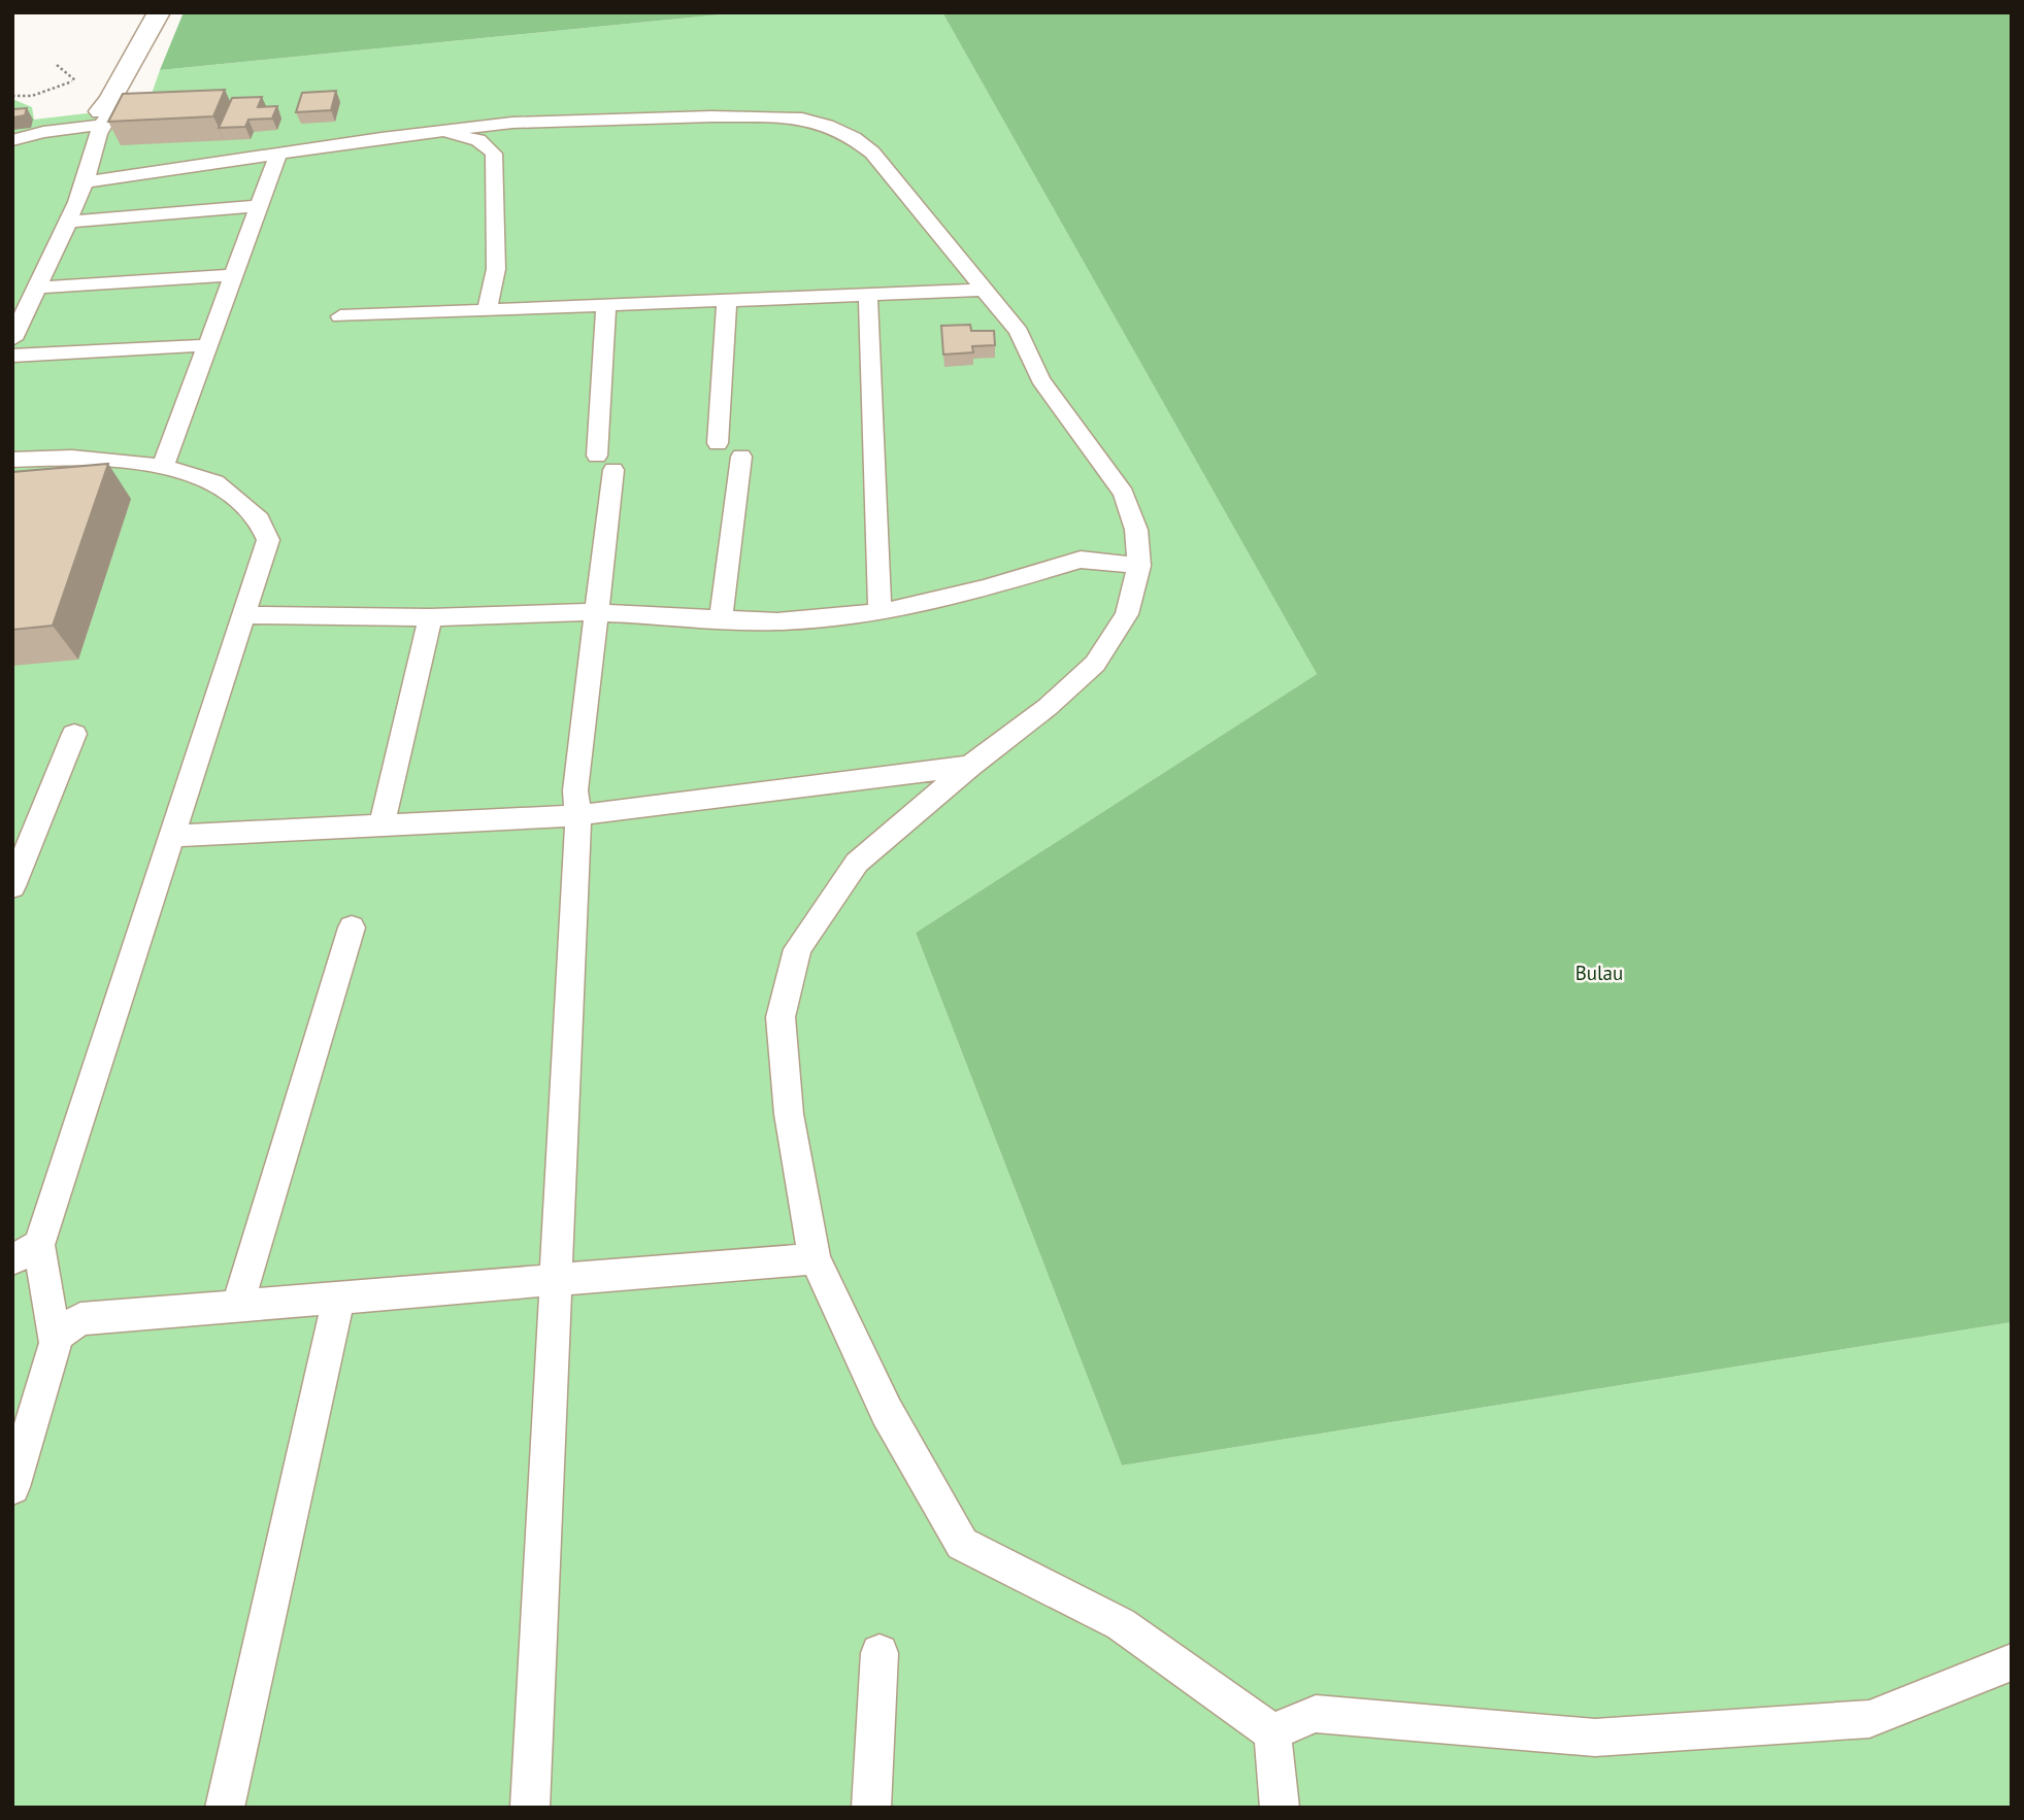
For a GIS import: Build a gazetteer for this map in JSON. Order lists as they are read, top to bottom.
{
  "parks": ["Bulau"]
}
